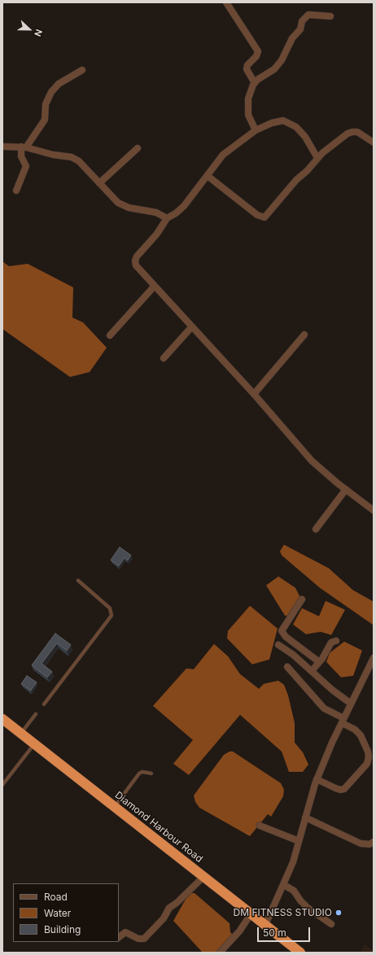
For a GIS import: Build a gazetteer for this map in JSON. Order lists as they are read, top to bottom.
{
  "streets": {
    "highway": ["Diamond Harbour Road"]
  },
  "places": ["DM FITNESS STUDIO"],
  "legend": ["Road", "Water", "Building"],
  "scale_bar": "50 m",
  "north": "right"
}
